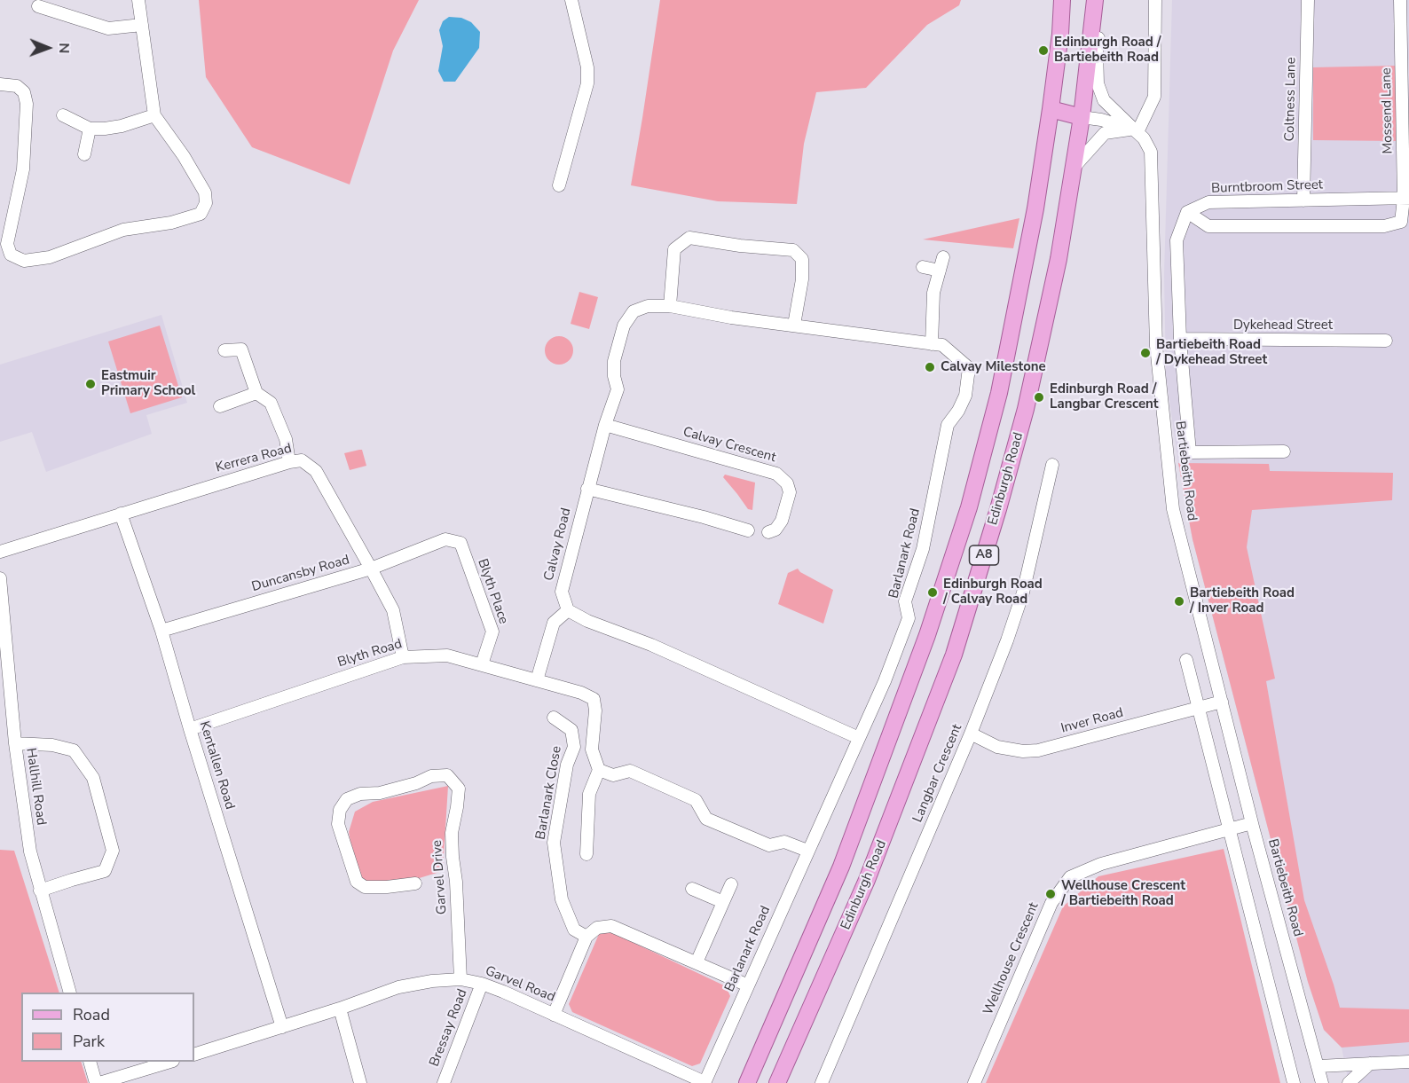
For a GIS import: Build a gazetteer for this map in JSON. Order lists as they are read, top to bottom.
{
  "streets": {
    "main road": ["Edinburgh Road", "A8"],
    "street": [
      "Coltness Lane",
      "Mossend Lane",
      "Burntbroom Street",
      "Dykehead Street",
      "Calvay Crescent",
      "Kerrera Road",
      "Bartiebeith Road",
      "Calvay Road",
      "Barlanark Road",
      "Duncansby Road",
      "Blyth Place",
      "Blyth Road",
      "Inver Road",
      "Kentallen Road",
      "Langbar Crescent",
      "Hallhill Road",
      "Barlanark Close",
      "Garvel Drive",
      "Wellhouse Crescent",
      "Garvel Road",
      "Bressay Road"
    ]
  },
  "crossings": [
    ["Coltness Lane", "Burntbroom Street"],
    ["Mossend Lane", "Burntbroom Street"],
    ["Calvay Crescent", "Calvay Road"],
    ["Kerrera Road", "Duncansby Road"],
    ["Kerrera Road", "Blyth Road"],
    ["Kerrera Road", "Kentallen Road"],
    ["Bartiebeith Road", "Edinburgh Road"],
    ["Bartiebeith Road", "Inver Road"],
    ["Bartiebeith Road", "Wellhouse Crescent"],
    ["Calvay Road", "Barlanark Road"],
    ["Barlanark Road", "Garvel Road"],
    ["Duncansby Road", "Blyth Place"],
    ["Duncansby Road", "Kentallen Road"],
    ["Blyth Place", "Blyth Road"],
    ["Blyth Road", "Kentallen Road"],
    ["Inver Road", "Langbar Crescent"],
    ["Kentallen Road", "Garvel Road"],
    ["Garvel Drive", "Garvel Road"],
    ["Garvel Road", "Bressay Road"]
  ],
  "places": [
    "Edinburgh Road / Bartiebeith Road",
    "Bartiebeith Road / Dykehead Street",
    "Calvay Milestone",
    "Eastmuir Primary School",
    "Edinburgh Road / Langbar Crescent",
    "Edinburgh Road / Calvay Road",
    "Bartiebeith Road / Inver Road",
    "Wellhouse Crescent / Bartiebeith Road"
  ],
  "legend": ["Road", "Park"],
  "north": "right"
}
